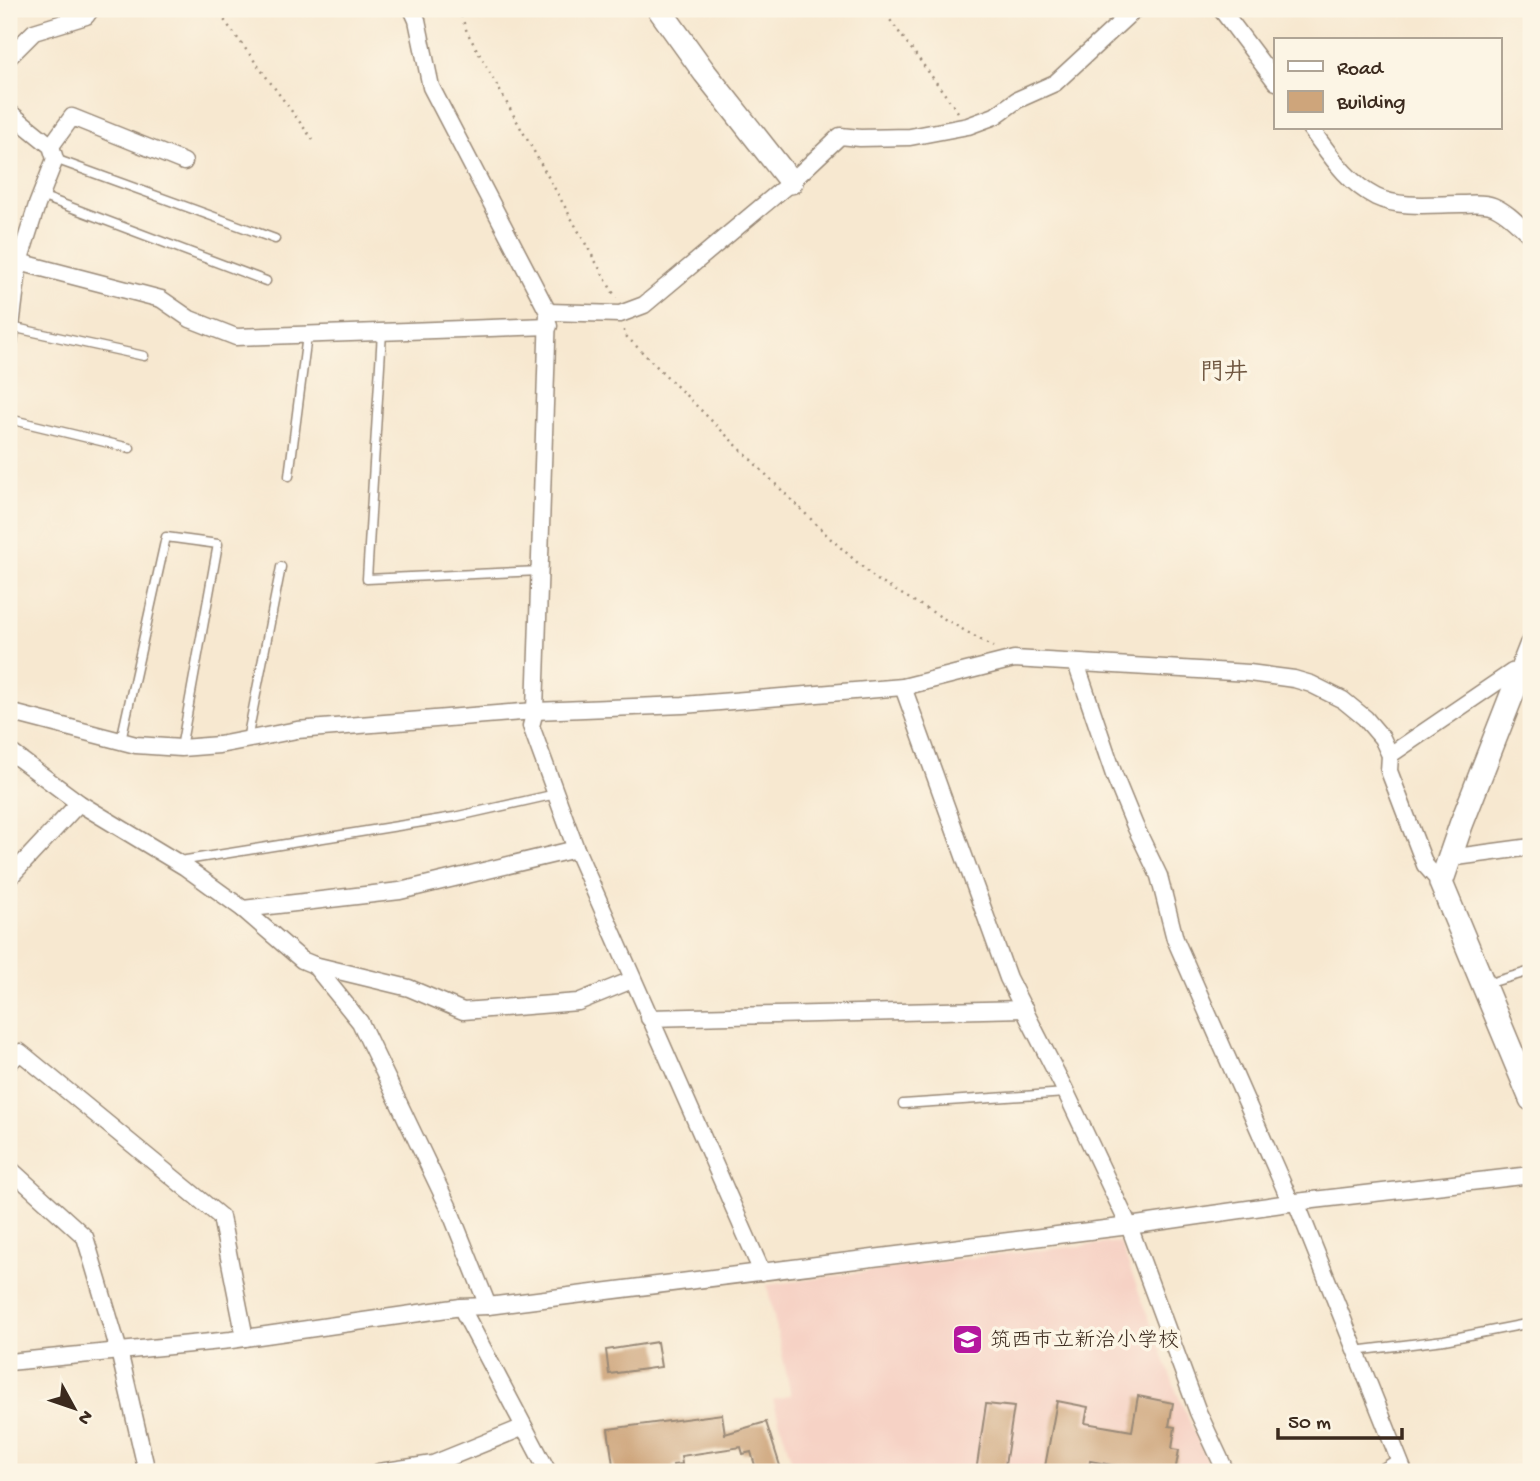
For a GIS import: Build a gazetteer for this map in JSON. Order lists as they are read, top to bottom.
{
  "districts": ["門井"],
  "places": {
    "school or university": ["筑西市立新治小学校"]
  },
  "legend": ["Road", "Building"],
  "scale_bar": "50 m",
  "north": "bottom right"
}
